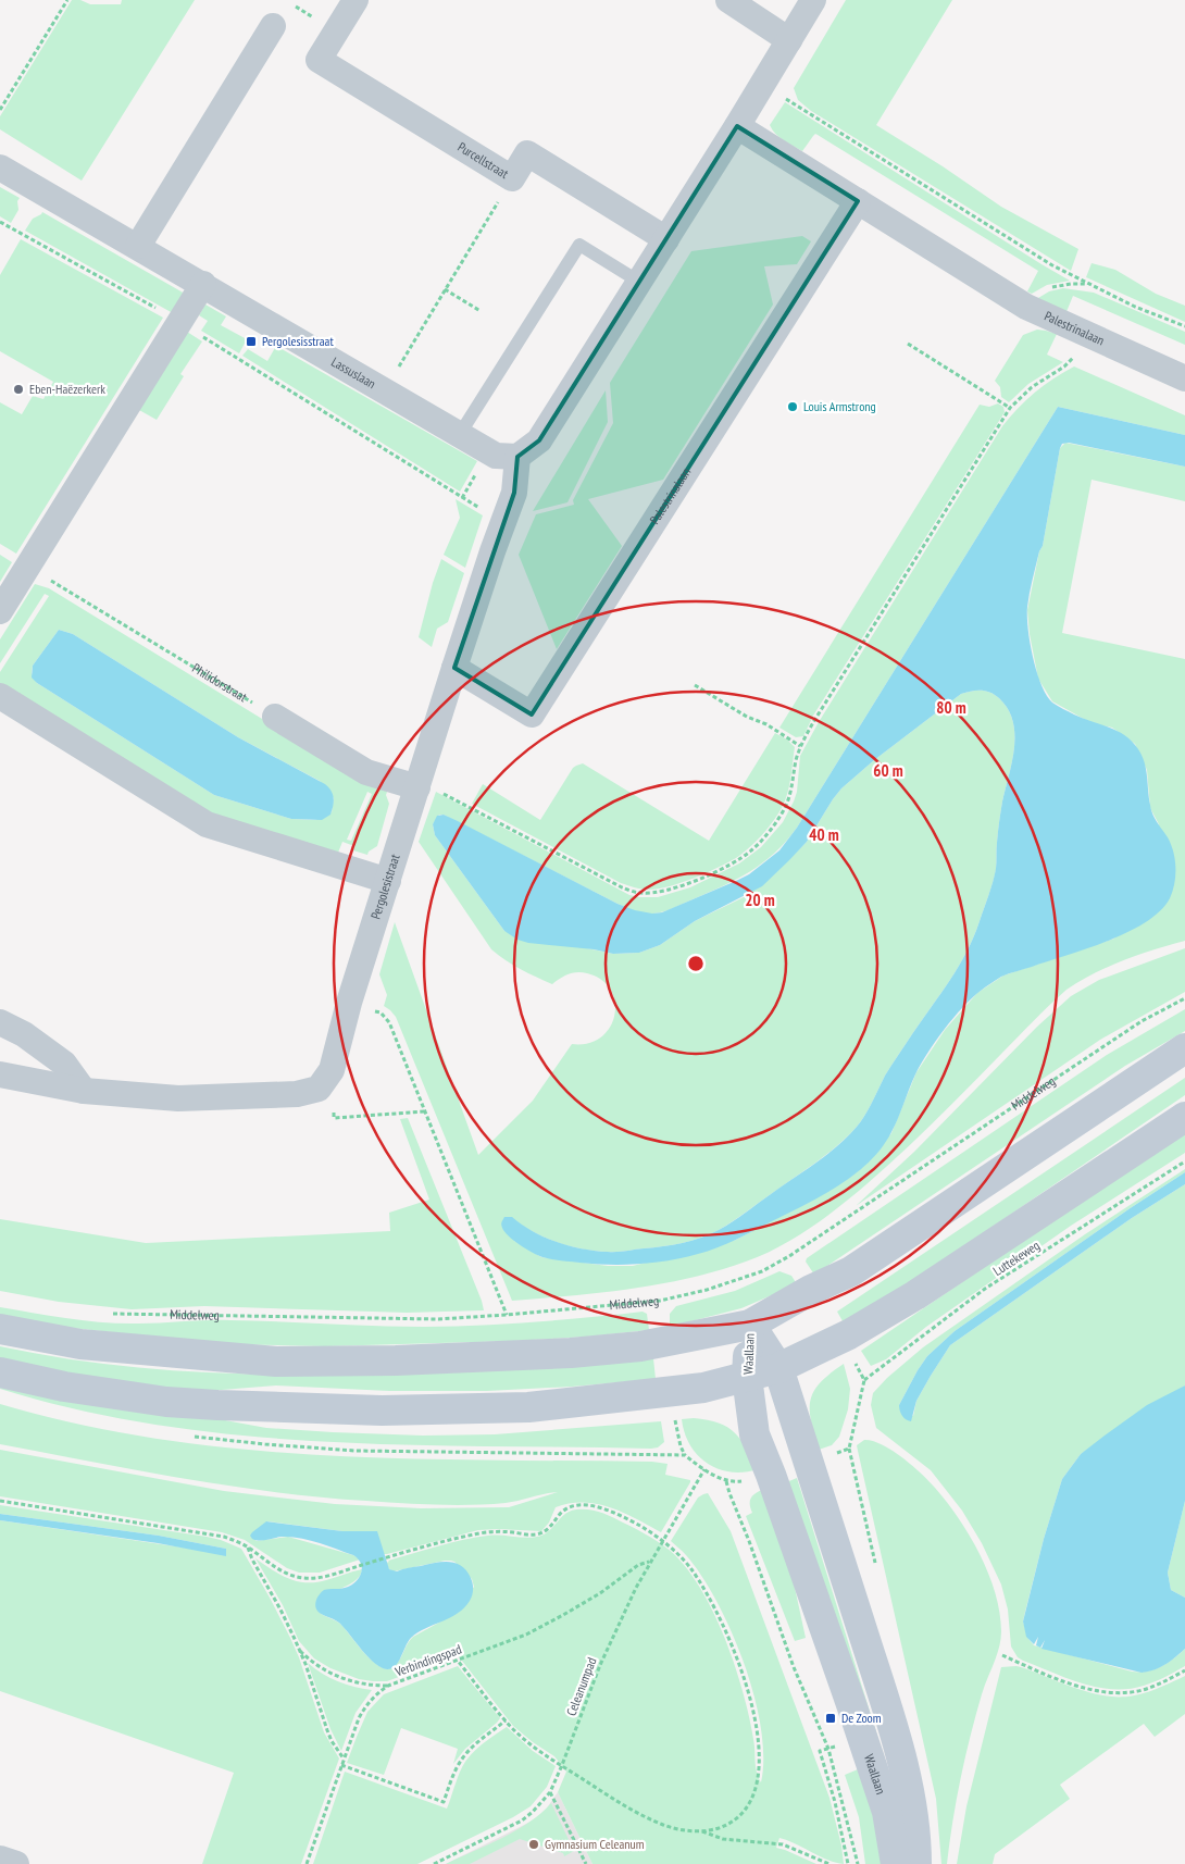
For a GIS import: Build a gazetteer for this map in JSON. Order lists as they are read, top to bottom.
{
  "streets": {
    "main road": ["Waallaan"],
    "street": [
      "Purcellstraat",
      "Palestrinalaan",
      "Lassuslaan",
      "Pergolesistraat"
    ],
    "path": [
      "Philidorstraat",
      "Middelweg",
      "Luttekeweg",
      "Verbindingspad",
      "Celeanumpad"
    ]
  },
  "crossings": [
    ["Palestrinalaan", "Pergolesistraat"],
    ["Lassuslaan", "Pergolesistraat"],
    ["Verbindingspad", "Celeanumpad"]
  ],
  "places": {
    "transit": ["Pergolesisstraat", "De Zoom"],
    "other": ["Eben-Haëzerkerk", "Louis Armstrong", "Gymnasium Celeanum"]
  },
  "rings": [
    "80 m",
    "60 m",
    "40 m",
    "20 m"
  ]
}
